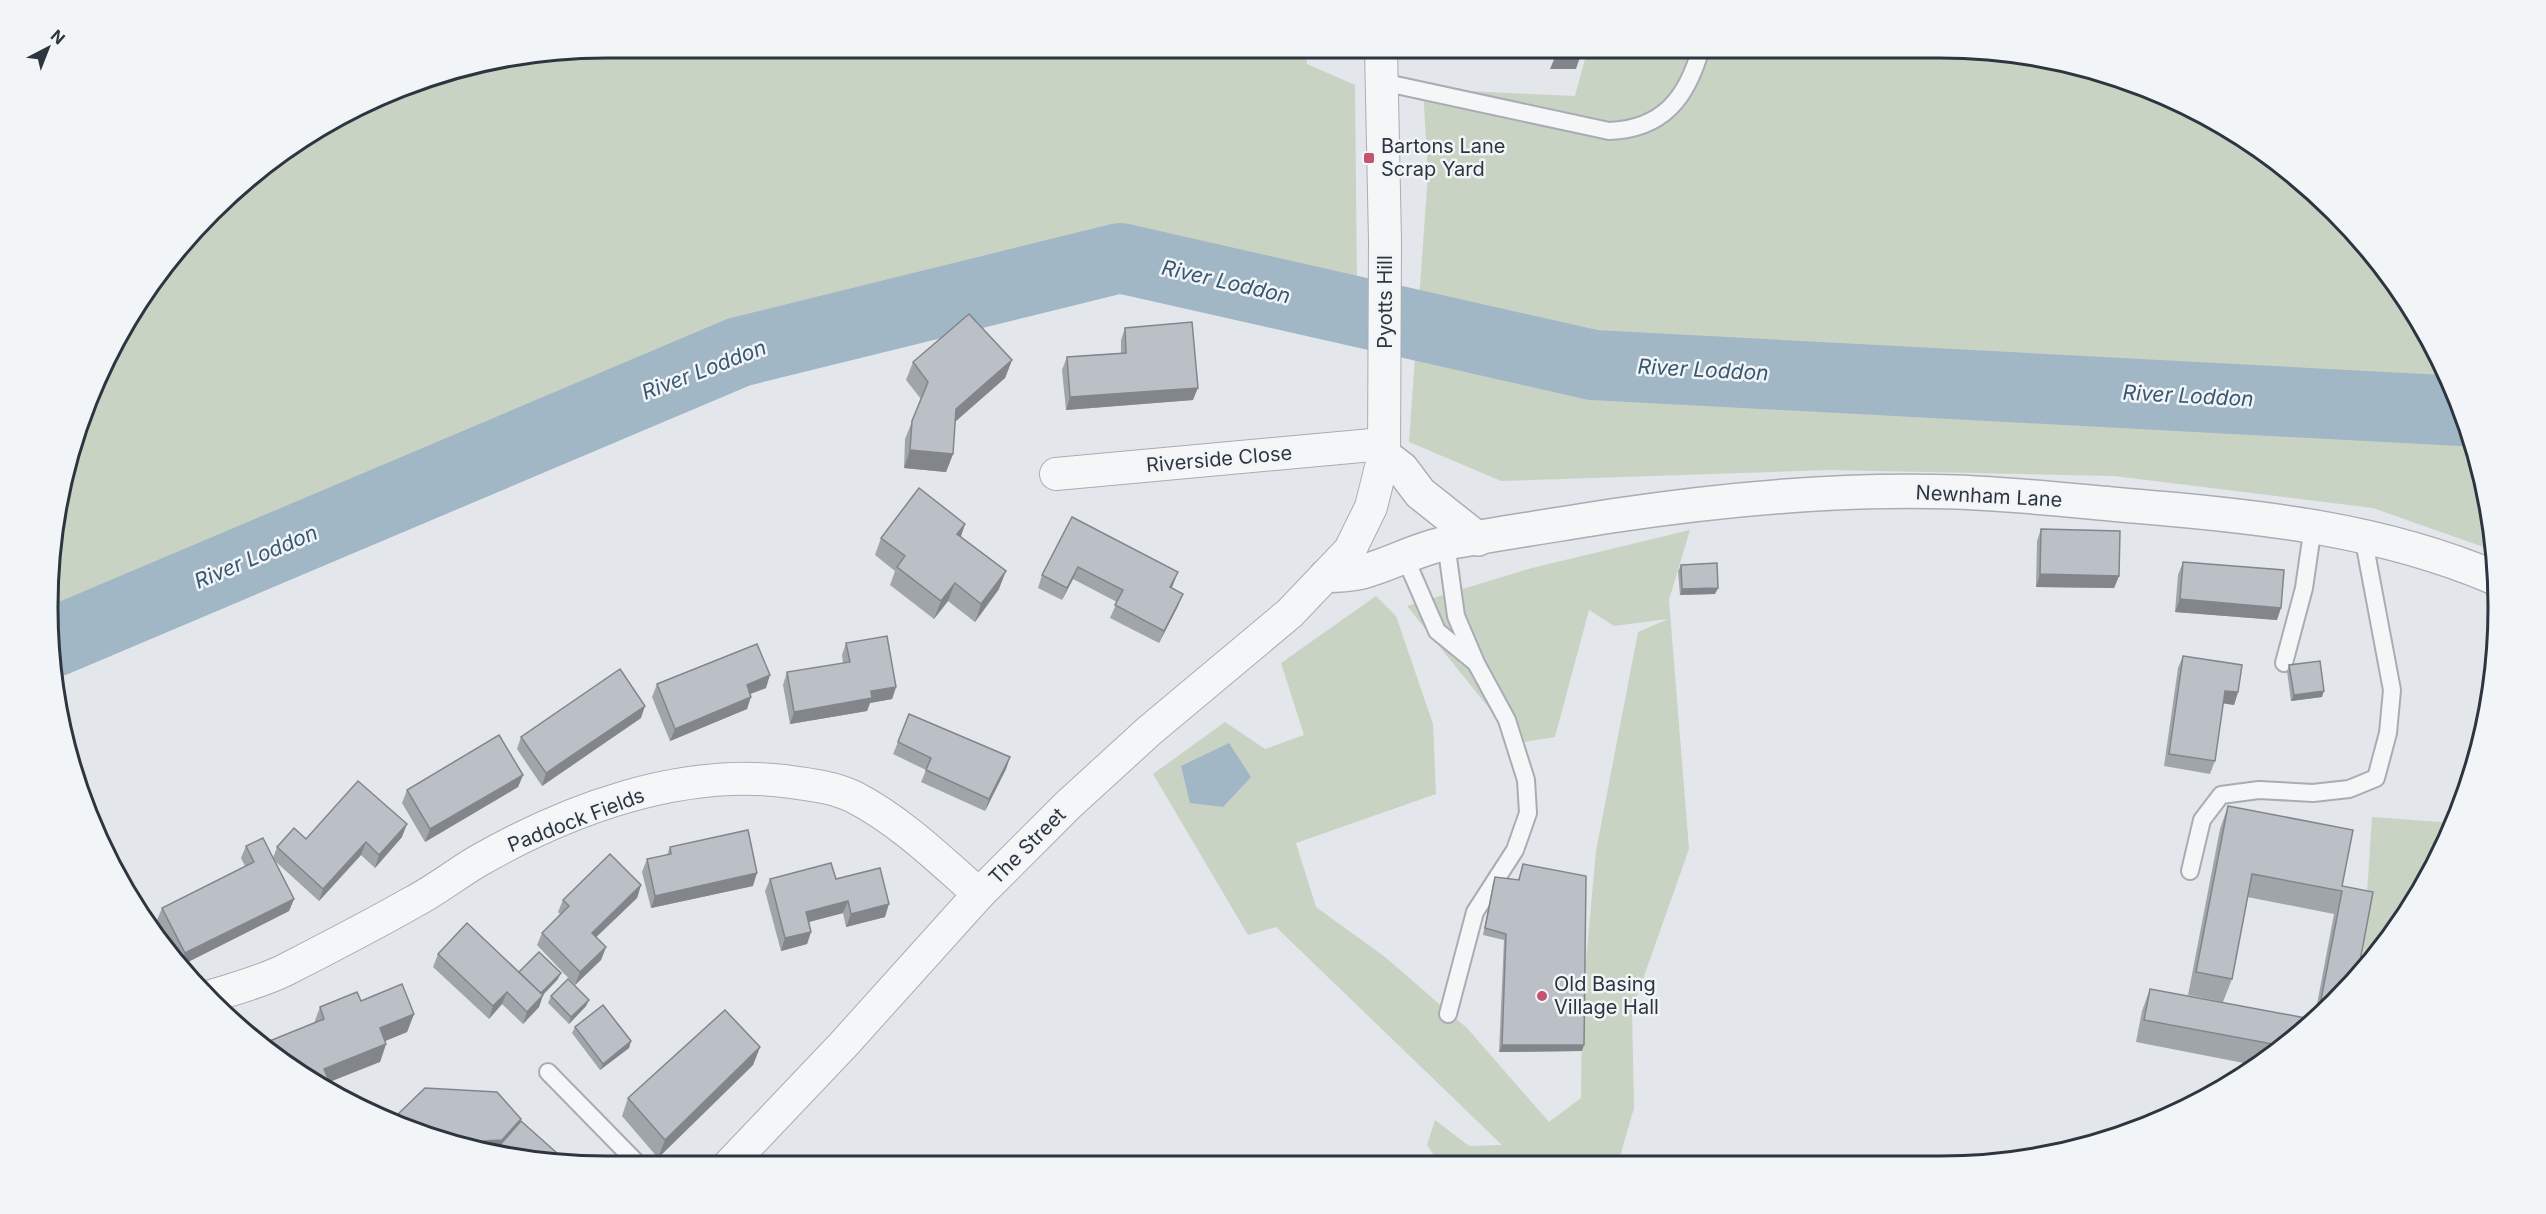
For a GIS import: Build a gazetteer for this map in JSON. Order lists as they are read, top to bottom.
{
  "streets": {
    "street": [
      "Pyotts Hill",
      "Riverside Close",
      "Newnham Lane",
      "Paddock Fields",
      "The Street"
    ]
  },
  "crossings": [
    ["Pyotts Hill", "Riverside Close"],
    ["Pyotts Hill", "The Street"],
    ["Newnham Lane", "The Street"],
    ["Paddock Fields", "The Street"]
  ],
  "water": ["River Loddon"],
  "places": {
    "transit": ["Bartons Lane Scrap Yard"],
    "other": ["Old Basing Village Hall"]
  },
  "north": "top right"
}
